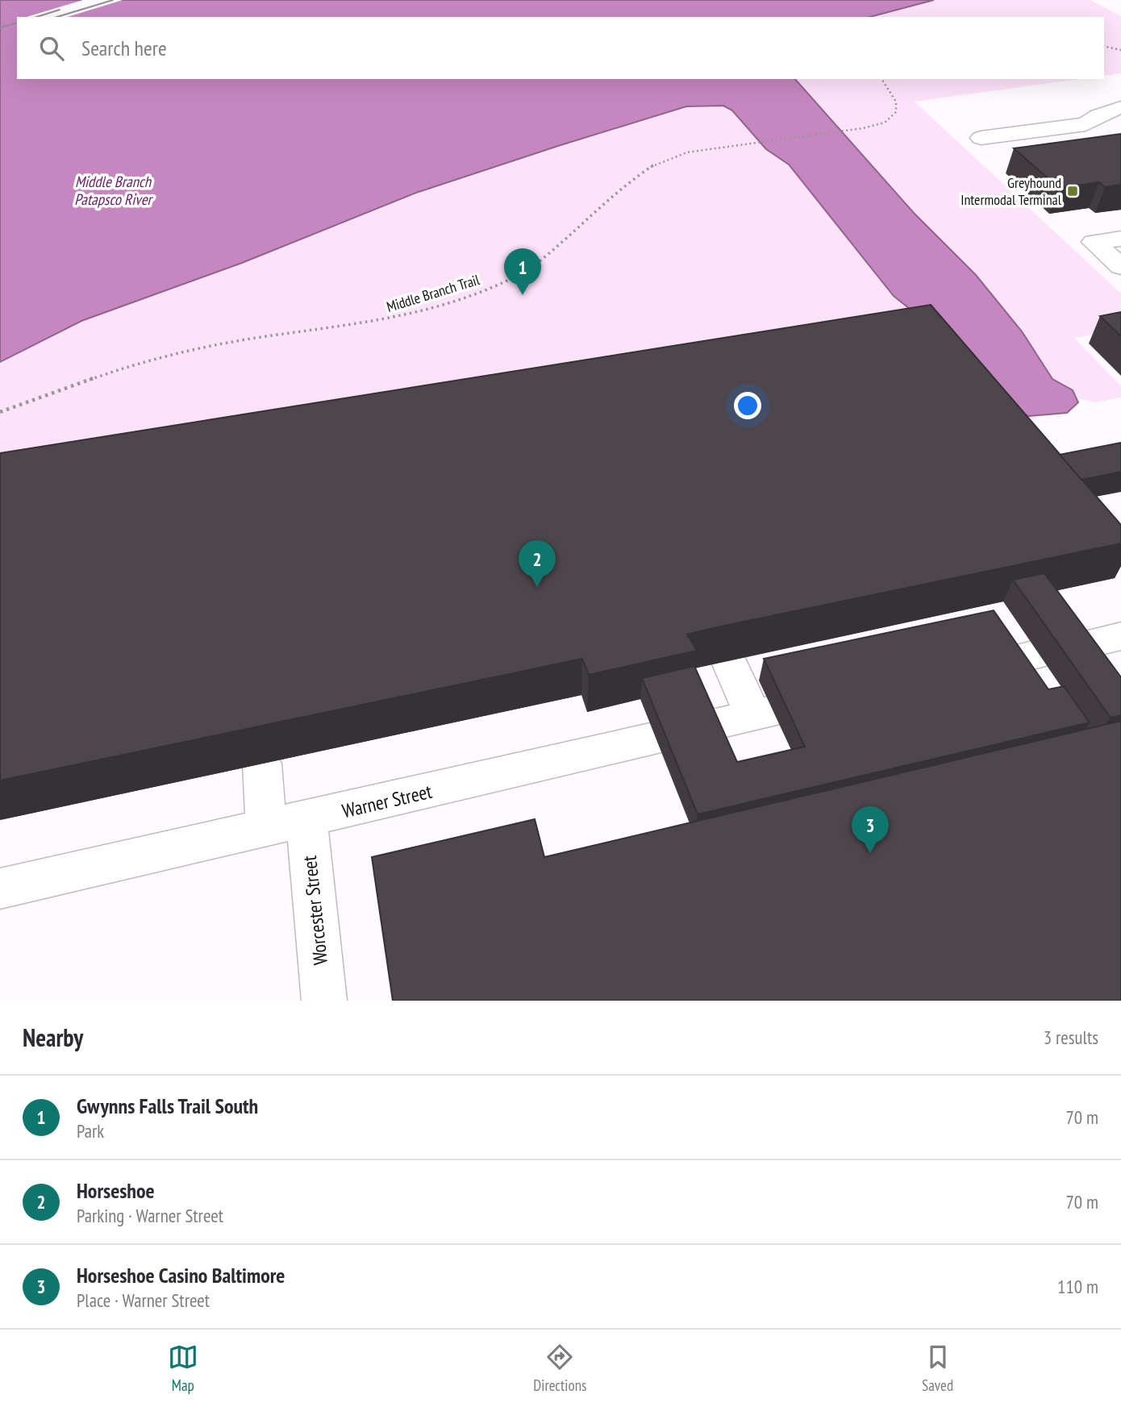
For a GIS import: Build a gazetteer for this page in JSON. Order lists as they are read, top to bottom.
{
  "streets": {
    "street": ["Warner Street", "Worcester Street"],
    "path": ["Middle Branch Trail"]
  },
  "crossings": [
    ["Warner Street", "Worcester Street"]
  ],
  "water": ["Middle Branch Patapsco River"],
  "places": {
    "transit": ["Greyhound Intermodal Terminal"]
  },
  "page": {
    "search": "Search here",
    "pins": ["1", "2", "3"],
    "heading": ["Nearby", "3 results"],
    "list": [
      {
        "mark": "1",
        "name": "Gwynns Falls Trail South",
        "note": "Park",
        "value": "70 m"
      },
      {
        "mark": "2",
        "name": "Horseshoe",
        "note": "Parking · Warner Street",
        "value": "70 m"
      },
      {
        "mark": "3",
        "name": "Horseshoe Casino Baltimore",
        "note": "Place · Warner Street",
        "value": "110 m"
      }
    ],
    "nav": ["Map", "Directions", "Saved"]
  }
}
